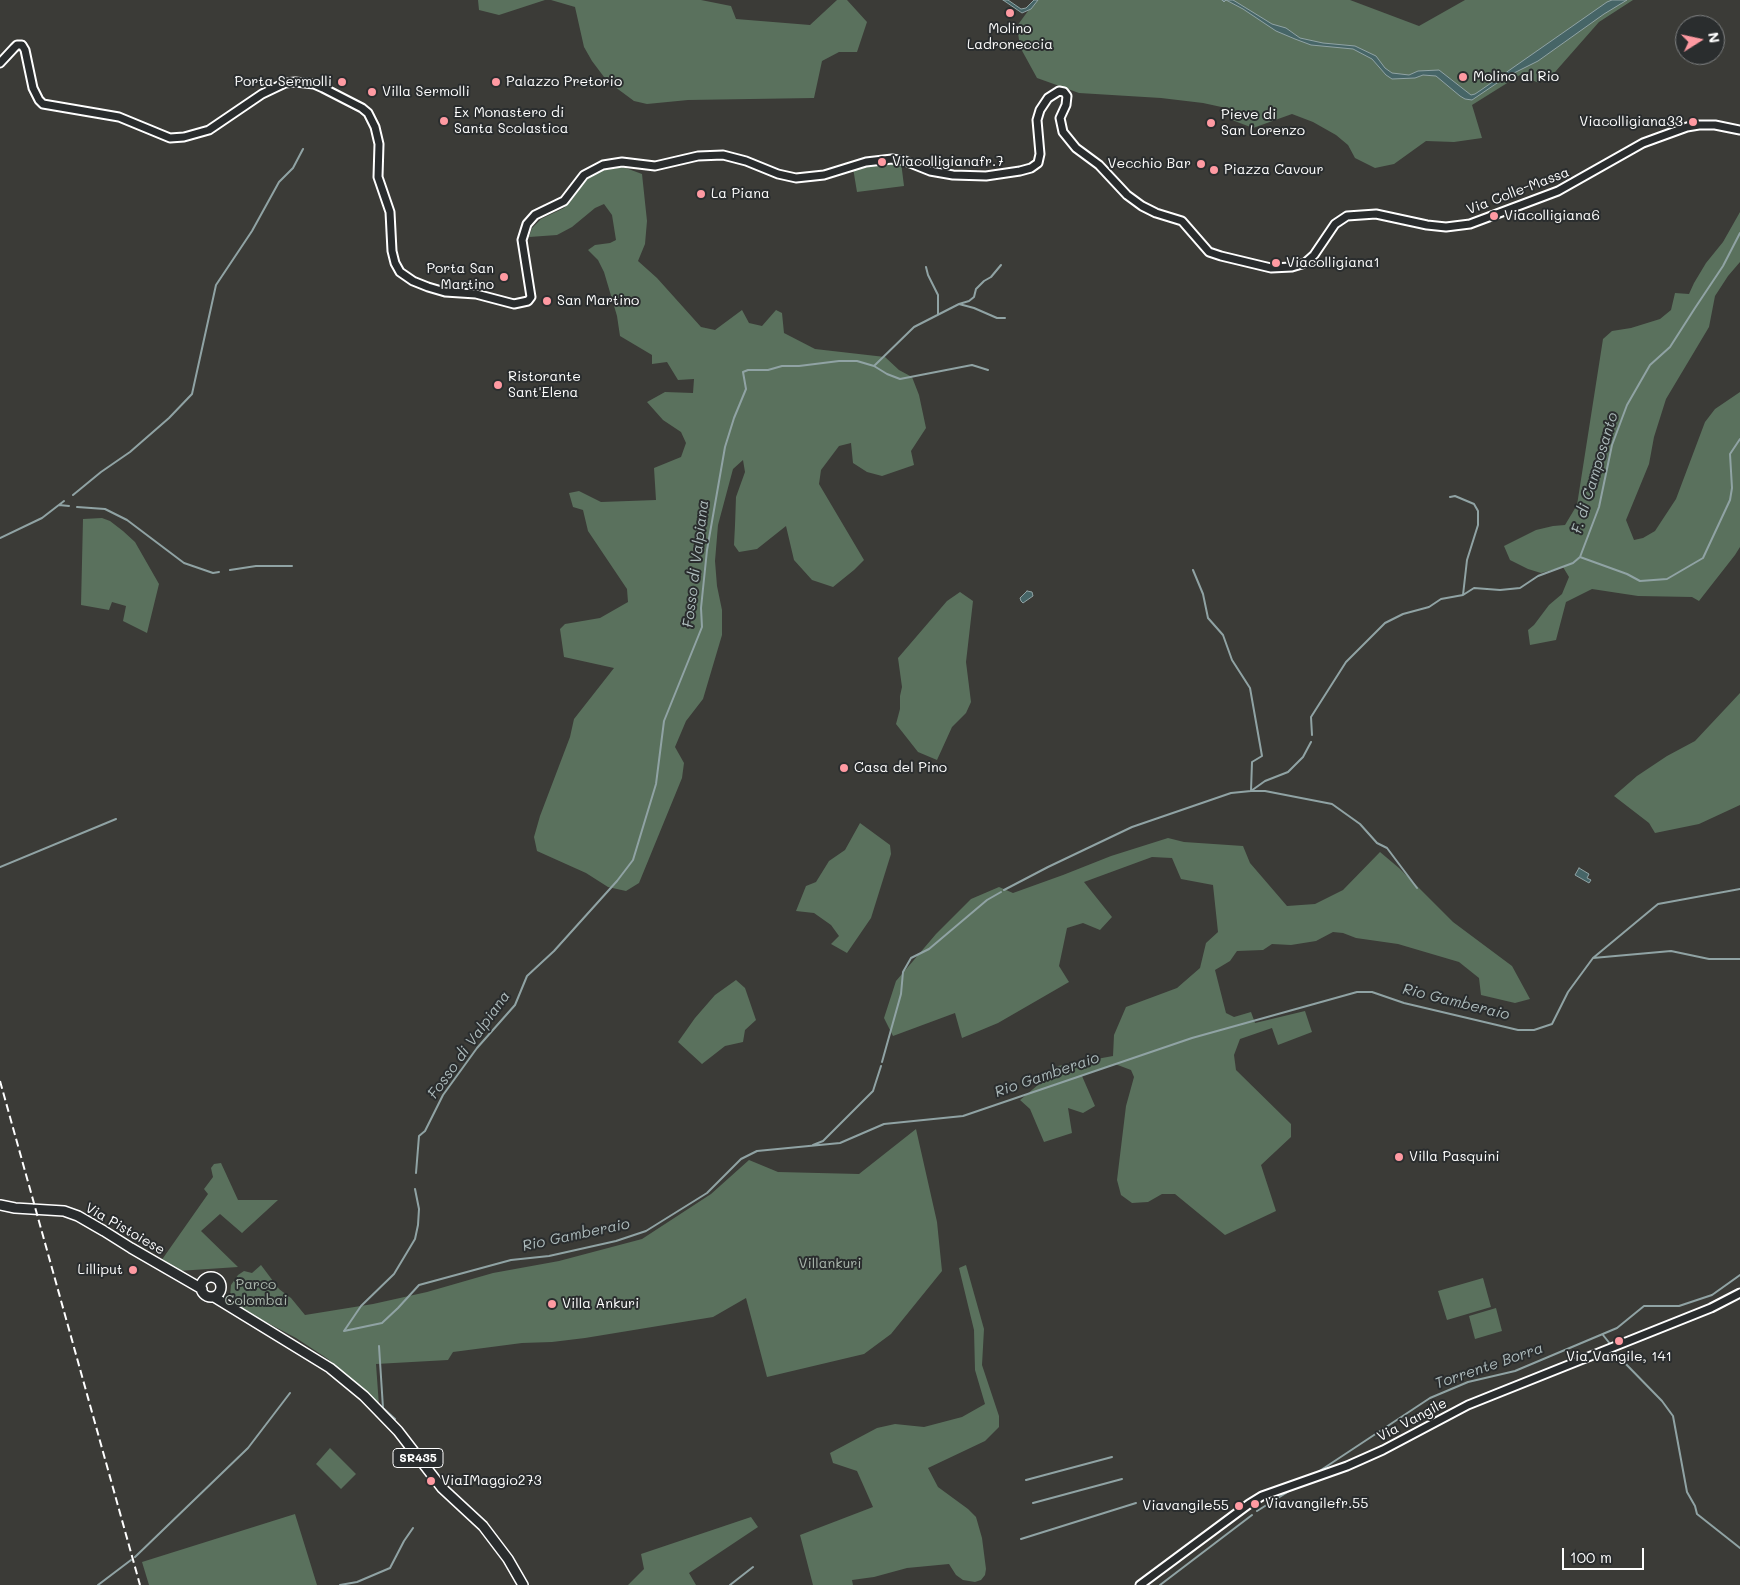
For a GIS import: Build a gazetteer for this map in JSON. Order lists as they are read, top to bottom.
{
  "streets": {
    "main road": ["Via Pistoiese", "SR435"],
    "street": ["Via Colle-Massa", "Via Vangile"]
  },
  "water": [
    "F. di Camposanto",
    "Fosso di Valpiana",
    "Rio Gamberaio",
    "Torrente Borra"
  ],
  "parks": ["Villankuri", "Parco Colombai"],
  "places": [
    "Molino Ladroneccia",
    "Molino al Rio",
    "Porta Sermolli",
    "Palazzo Pretorio",
    "Villa Sermolli",
    "Ex Monastero di Santa Scolastica",
    "Viacolligiana33",
    "Pieve di San Lorenzo",
    "Viacolligianafr.7",
    "Vecchio Bar",
    "Piazza Cavour",
    "La Piana",
    "Viacolligiana6",
    "Viacolligiana1",
    "Porta San Martino",
    "San Martino",
    "Ristorante Sant'Elena",
    "Casa del Pino",
    "Villa Pasquini",
    "Lilliput",
    "Villa Ankuri",
    "Via Vangile, 141",
    "ViaIMaggio273",
    "Viavangilefr.55",
    "Viavangile55"
  ],
  "scale_bar": "100 m",
  "north": "right"
}
